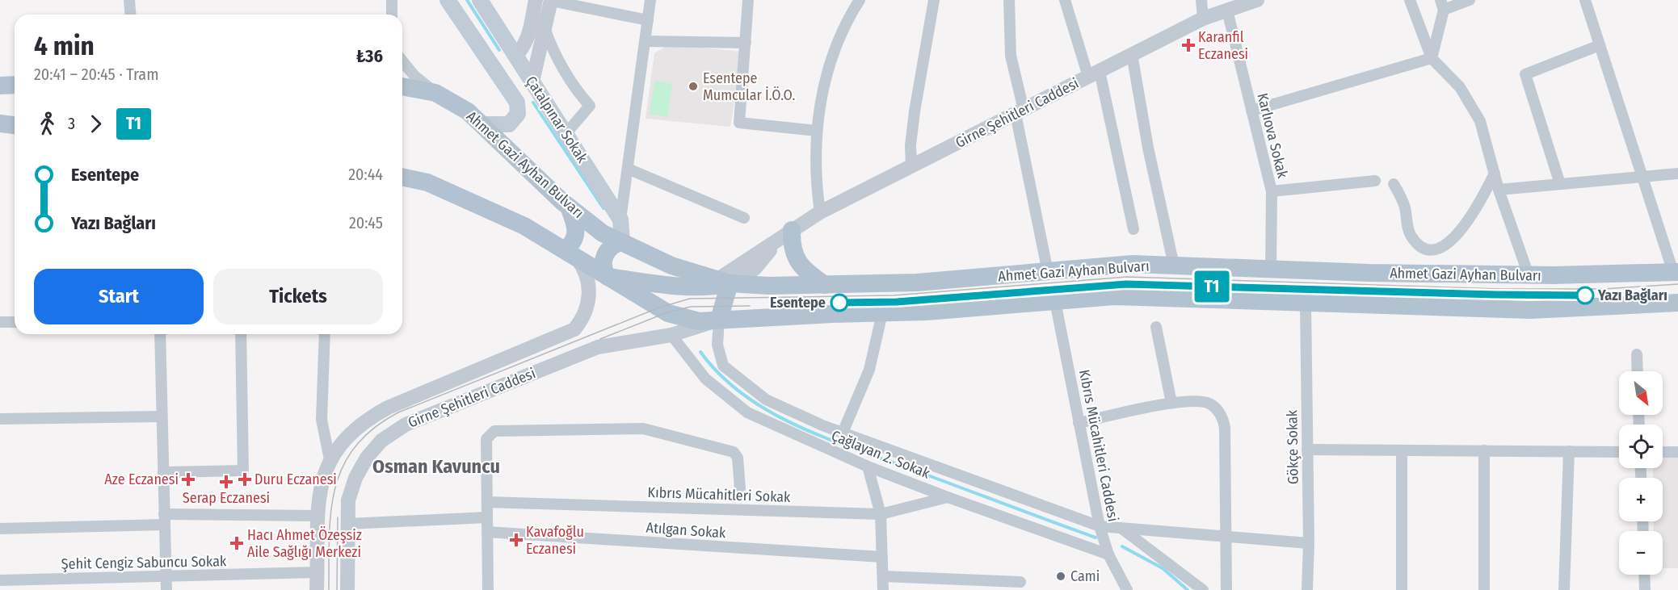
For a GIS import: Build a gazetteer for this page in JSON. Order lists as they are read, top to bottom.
{
  "streets": {
    "main road": ["Çatalpınar Sokak", "Ahmet Gazi Ayhan Bulvarı"],
    "street": [
      "Girne Şehitleri Caddesi",
      "Karlıova Sokak",
      "Kıbrıs Mücahitleri Caddesi",
      "Gökçe Sokak",
      "Çağlayan 2. Sokak",
      "Kıbrıs Mücahitleri Sokak",
      "Atılgan Sokak",
      "Şehit Cengiz Sabuncu Sokak"
    ]
  },
  "crossings": [
    ["Girne Şehitleri Caddesi", "Karlıova Sokak"],
    ["Girne Şehitleri Caddesi", "Ahmet Gazi Ayhan Bulvarı"],
    ["Girne Şehitleri Caddesi", "Çağlayan 2. Sokak"],
    ["Girne Şehitleri Caddesi", "Şehit Cengiz Sabuncu Sokak"],
    ["Çatalpınar Sokak", "Ahmet Gazi Ayhan Bulvarı"],
    ["Karlıova Sokak", "Ahmet Gazi Ayhan Bulvarı"],
    ["Ahmet Gazi Ayhan Bulvarı", "Kıbrıs Mücahitleri Caddesi"],
    ["Ahmet Gazi Ayhan Bulvarı", "Gökçe Sokak"],
    ["Ahmet Gazi Ayhan Bulvarı", "Çağlayan 2. Sokak"],
    ["Kıbrıs Mücahitleri Caddesi", "Çağlayan 2. Sokak"],
    ["Gökçe Sokak", "Çağlayan 2. Sokak"],
    ["Çağlayan 2. Sokak", "Kıbrıs Mücahitleri Sokak"]
  ],
  "districts": ["Osman Kavuncu"],
  "places": {
    "health": [
      "Karanfil Eczanesi",
      "Aze Eczanesi",
      "Duru Eczanesi",
      "Serap Eczanesi",
      "Kavafoğlu Eczanesi",
      "Hacı Ahmet Özeşsiz Aile Sağlığı Merkezi"
    ],
    "other": [
      "Esentepe Mumcular İ.Ö.O.",
      "Yazı Bağları",
      "Esentepe",
      "Cami"
    ]
  },
  "lines": ["tram line T1"],
  "north": "bottom right",
  "page": {
    "on_map": "T1",
    "heading": ["4 min", "20:41 – 20:45 · Tram", "₺36"],
    "legs": ["3", "T1"],
    "list": [
      {
        "name": "Esentepe",
        "value": "20:44"
      },
      {
        "name": "Yazı Bağları",
        "value": "20:45"
      }
    ],
    "buttons": ["Start", "Tickets"],
    "map_buttons": ["+", "−"]
  }
}
